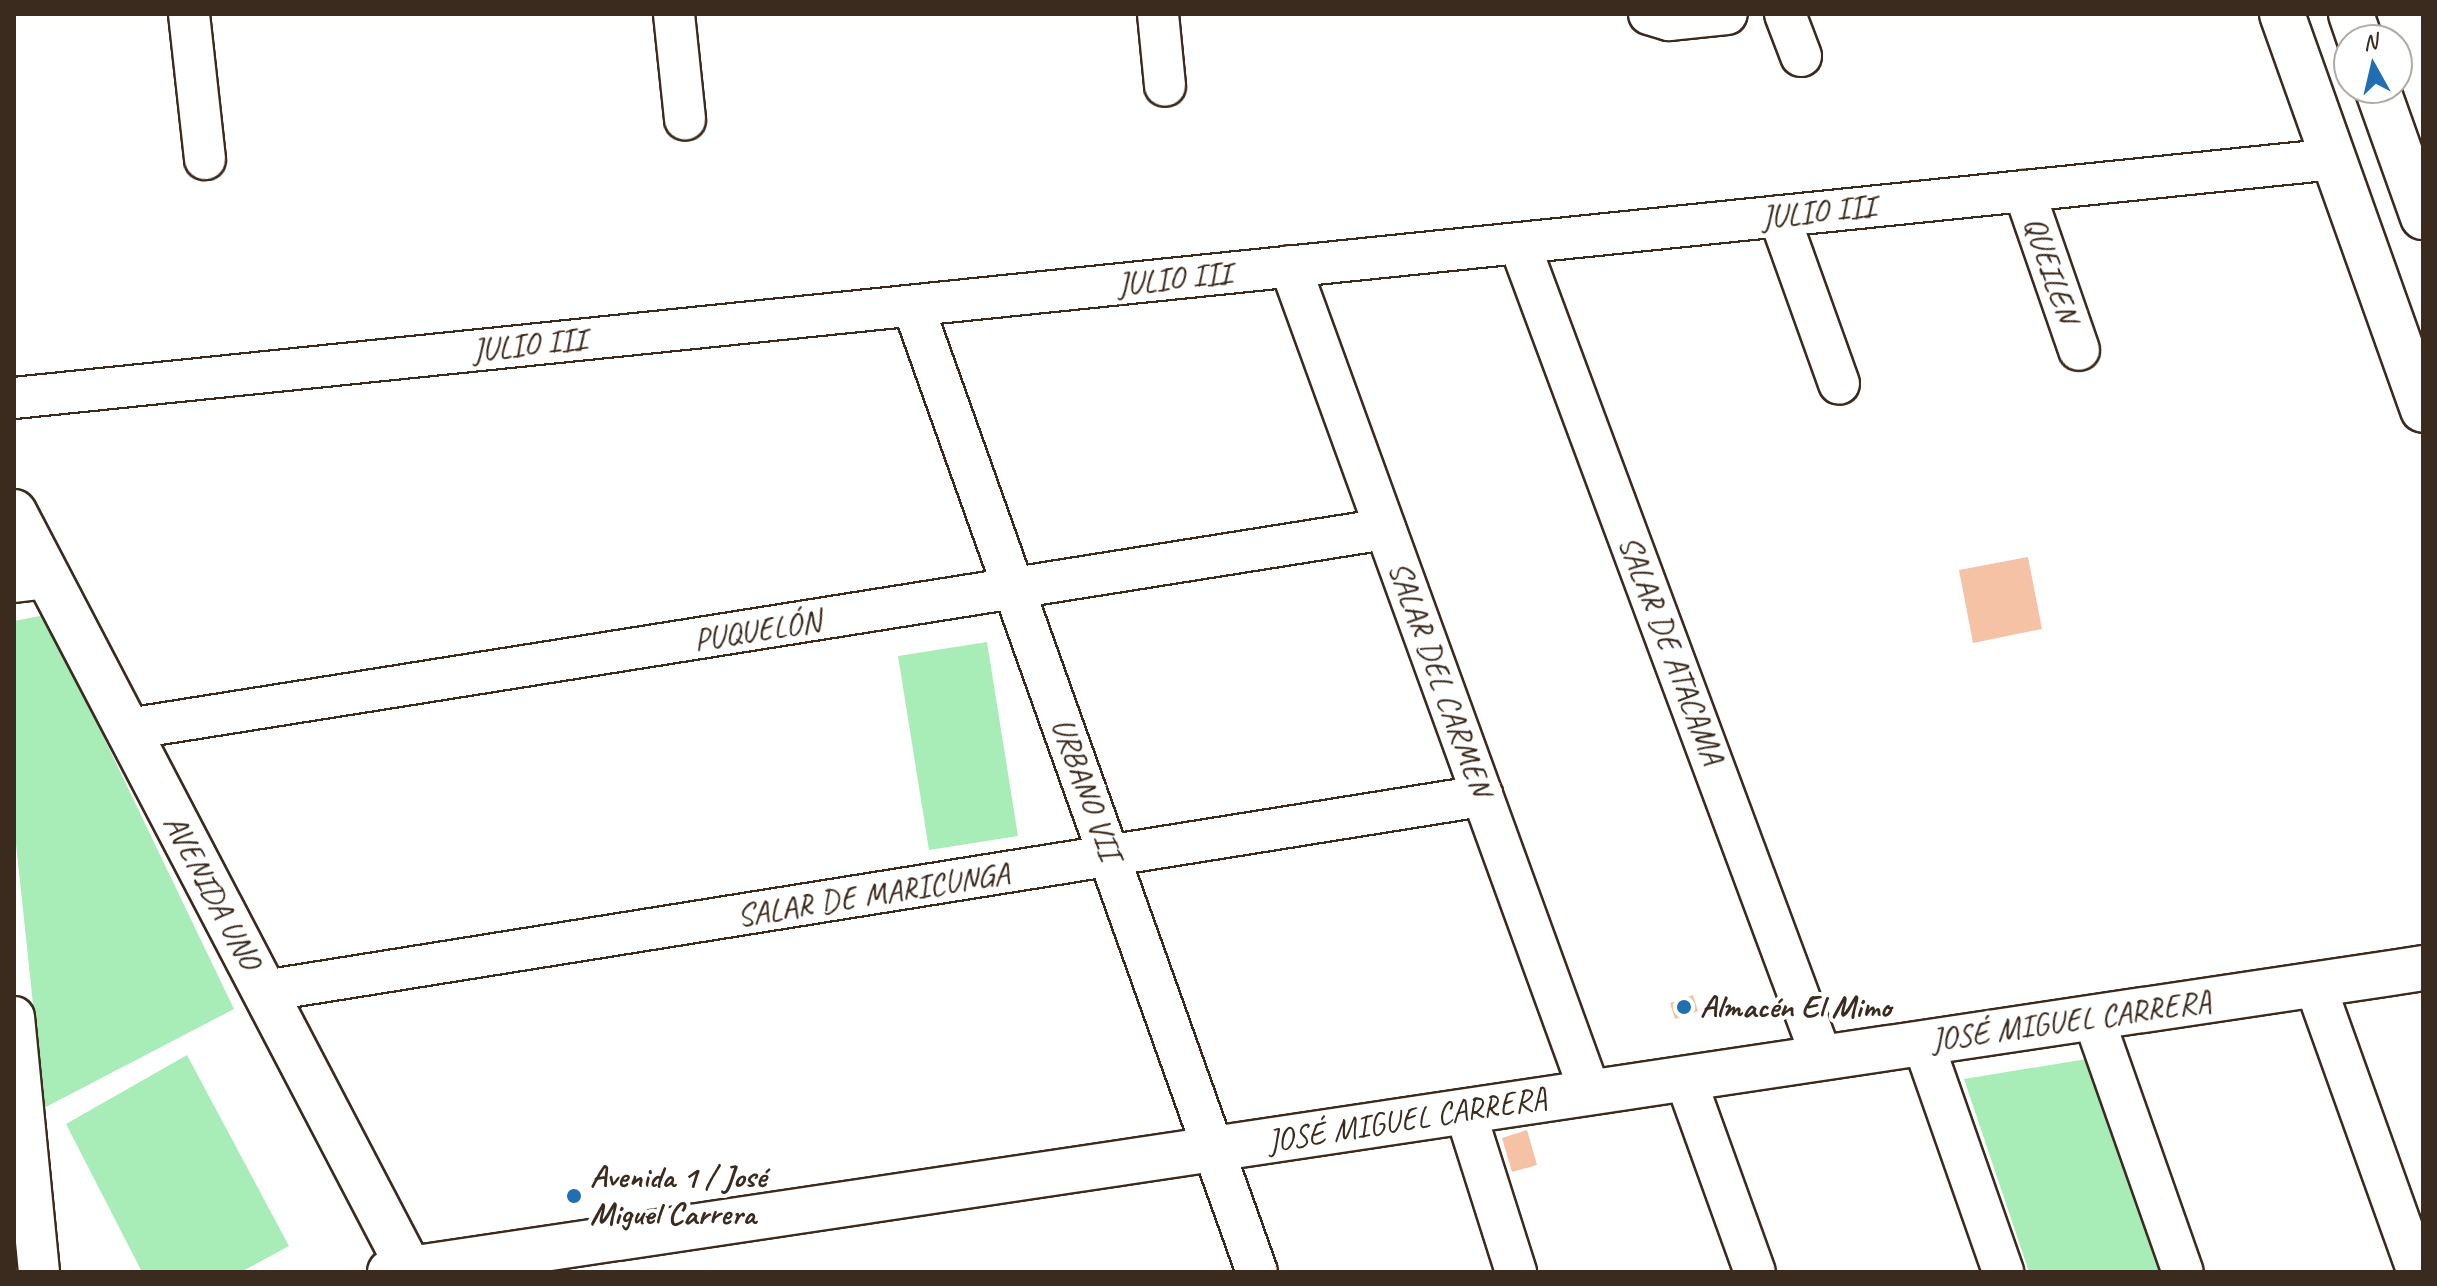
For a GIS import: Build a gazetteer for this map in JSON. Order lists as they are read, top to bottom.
{
  "streets": {
    "street": [
      "JULIO III",
      "QUEILEN",
      "PUQUELÓN",
      "SALAR DE ATACAMA",
      "SALAR DEL CARMEN",
      "URBANO VII",
      "AVENIDA UNO",
      "SALAR DE MARICUNGA",
      "JOSÉ MIGUEL CARRERA"
    ]
  },
  "crossings": [
    ["JULIO III", "QUEILEN"],
    ["JULIO III", "SALAR DE ATACAMA"],
    ["JULIO III", "SALAR DEL CARMEN"],
    ["JULIO III", "URBANO VII"],
    ["PUQUELÓN", "SALAR DEL CARMEN"],
    ["PUQUELÓN", "URBANO VII"],
    ["PUQUELÓN", "AVENIDA UNO"],
    ["SALAR DE ATACAMA", "JOSÉ MIGUEL CARRERA"],
    ["SALAR DEL CARMEN", "SALAR DE MARICUNGA"],
    ["SALAR DEL CARMEN", "JOSÉ MIGUEL CARRERA"],
    ["URBANO VII", "SALAR DE MARICUNGA"],
    ["URBANO VII", "JOSÉ MIGUEL CARRERA"],
    ["AVENIDA UNO", "SALAR DE MARICUNGA"],
    ["AVENIDA UNO", "JOSÉ MIGUEL CARRERA"]
  ],
  "places": ["Almacén El Mimo", "Avenida 1 / José Miguel Carrera"],
  "north": "top"
}
